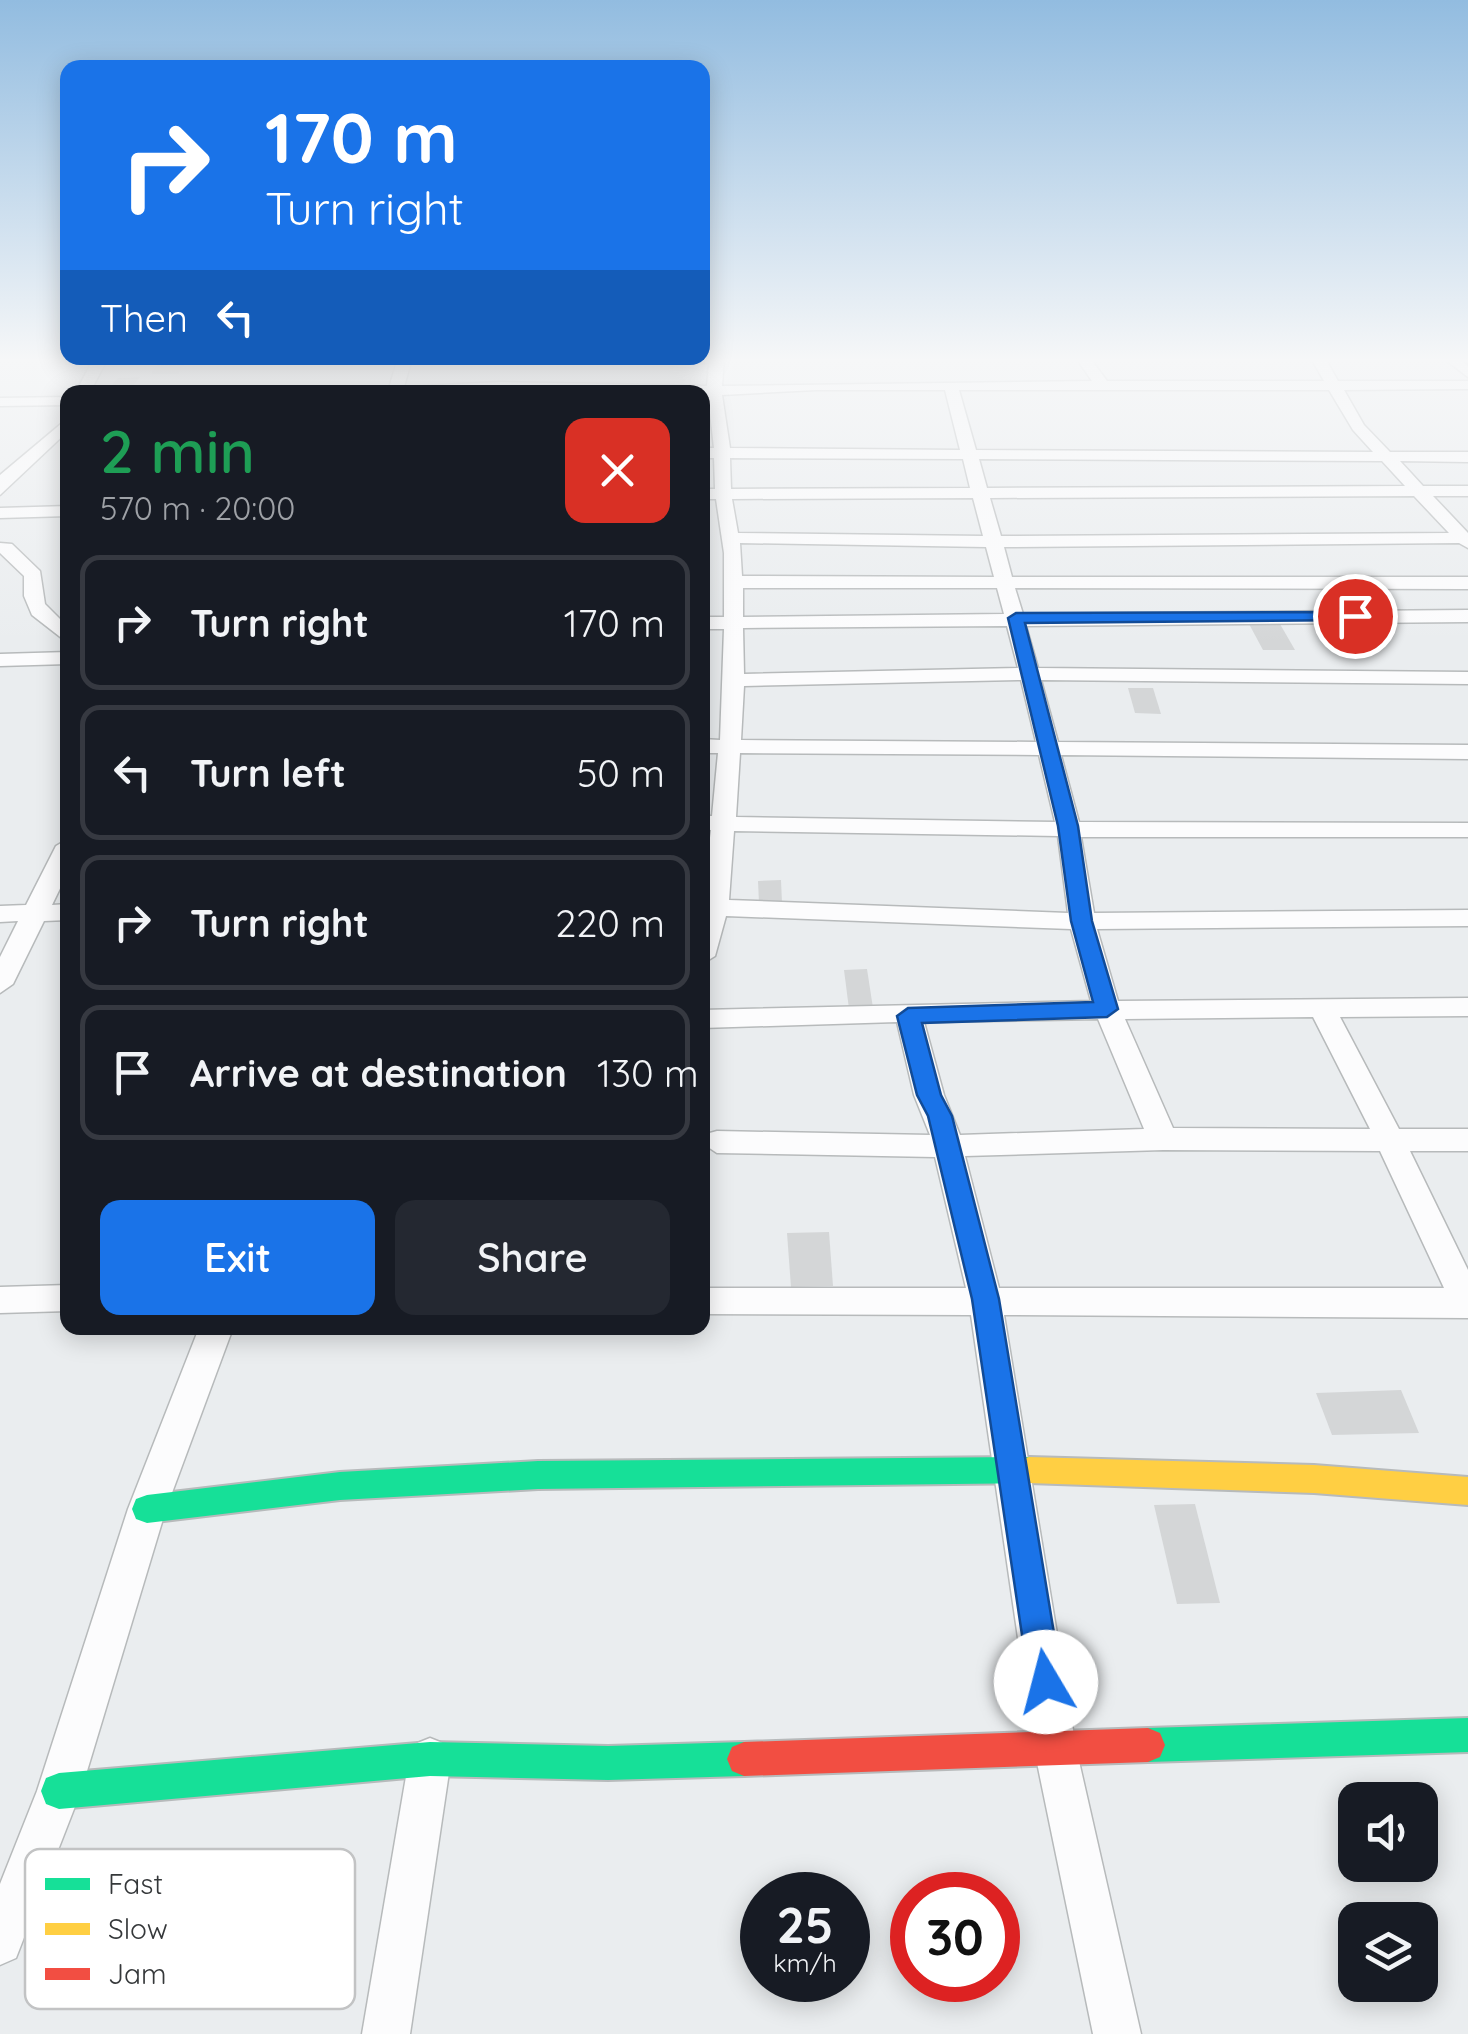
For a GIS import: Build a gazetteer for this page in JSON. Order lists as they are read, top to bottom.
{
  "legend": ["Fast", "Slow", "Jam"],
  "page": {
    "turn": ["170 m", "Turn right"],
    "then": "Then",
    "heading": ["2 min", "570 m · 20:00"],
    "list": [
      {
        "name": "Turn right",
        "value": "170 m"
      },
      {
        "name": "Turn left",
        "value": "50 m"
      },
      {
        "name": "Turn right",
        "value": "220 m"
      },
      {
        "name": "Arrive at destination",
        "value": "130 m"
      }
    ],
    "buttons": ["Exit", "Share"],
    "speed": "25 km/h",
    "limit": "30"
  }
}
